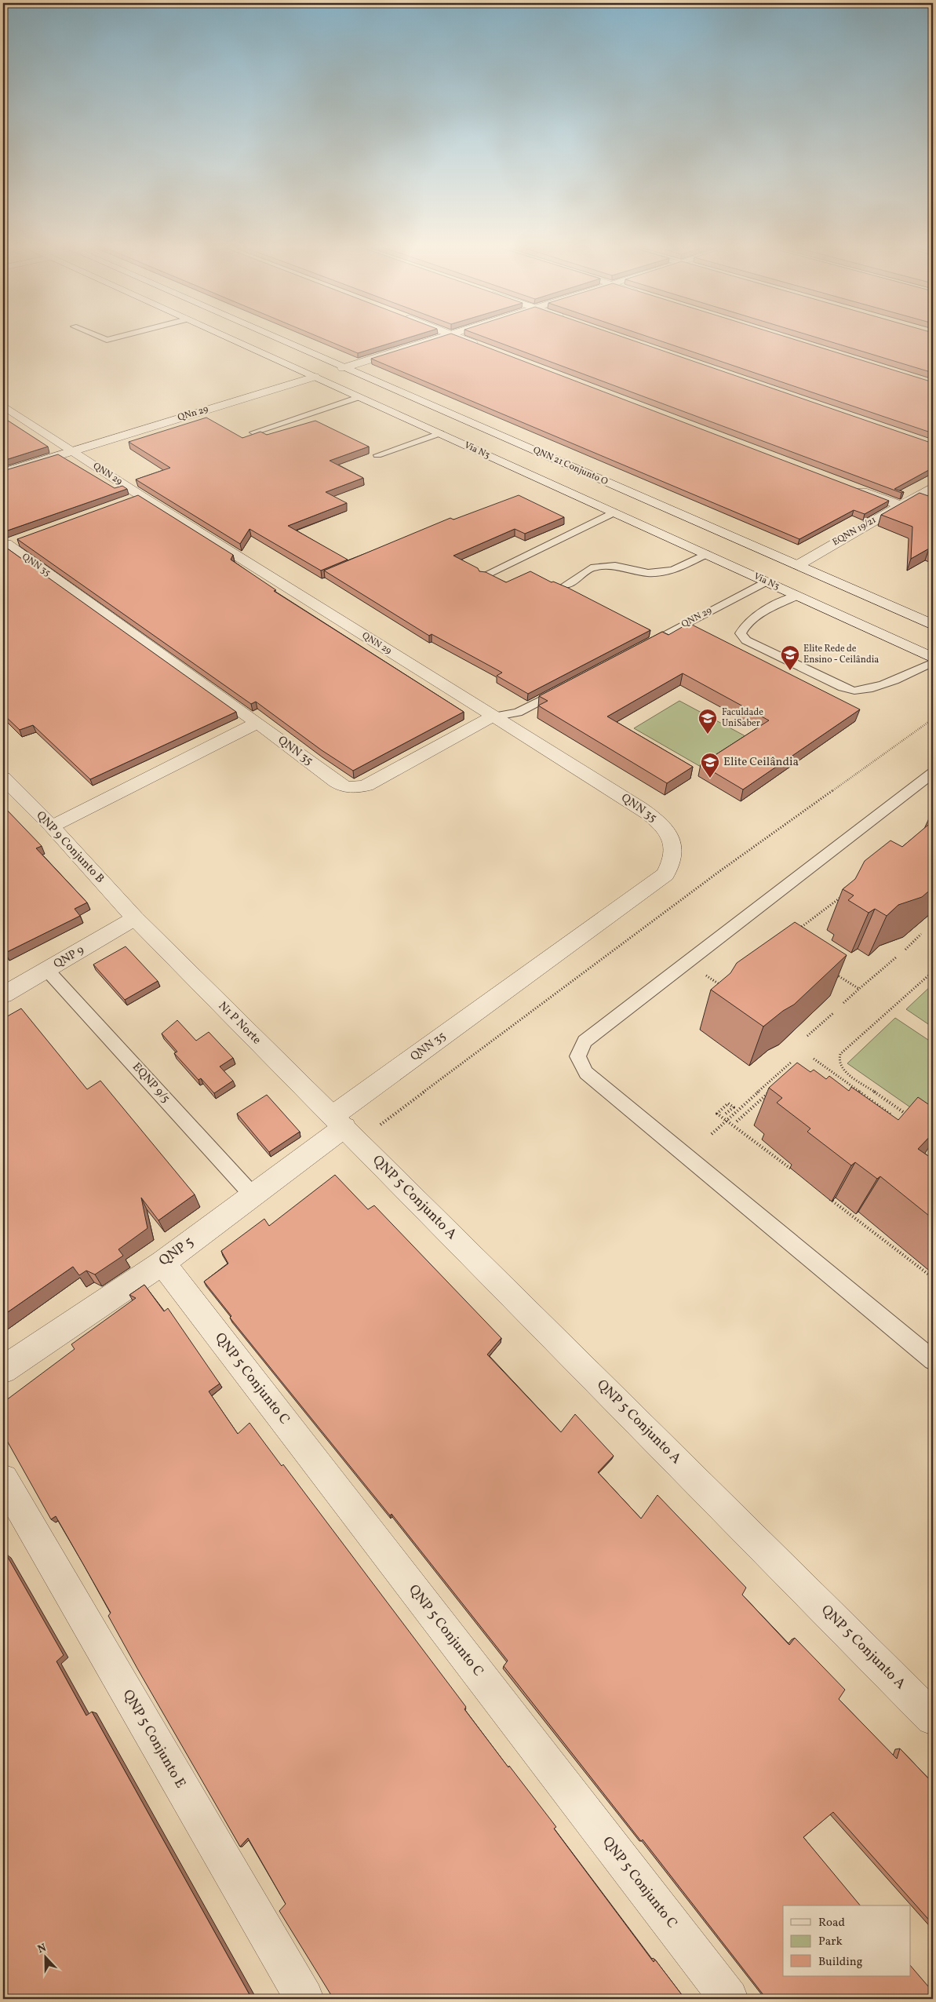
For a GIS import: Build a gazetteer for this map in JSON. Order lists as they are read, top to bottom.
{
  "streets": {
    "street": [
      "QNn 29",
      "Via N3",
      "QNN 21 Conjunto O",
      "QNN 29",
      "EQNN 19/21",
      "QNN 35",
      "QNP 9 Conjunto B",
      "QNP 9",
      "N1 P Norte",
      "QNP 5 Conjunto A",
      "QNP 5",
      "QNP 5 Conjunto C",
      "QNP 5 Conjunto E"
    ],
    "lane": ["EQNP 9/5"]
  },
  "crossings": [
    ["QNn 29", "Via N3"],
    ["QNn 29", "QNN 29"],
    ["Via N3", "QNN 29"],
    ["QNN 21 Conjunto O", "EQNN 19/21"],
    ["QNN 29", "QNN 35"],
    ["QNN 35", "N1 P Norte"],
    ["QNN 35", "QNP 5 Conjunto A"],
    ["QNN 35", "QNP 5"],
    ["QNP 9 Conjunto B", "QNP 9"],
    ["QNP 9 Conjunto B", "N1 P Norte"],
    ["QNP 9", "N1 P Norte"],
    ["QNP 9", "EQNP 9/5"],
    ["N1 P Norte", "QNP 5 Conjunto A"],
    ["N1 P Norte", "QNP 5"],
    ["EQNP 9/5", "QNP 5"],
    ["QNP 5 Conjunto A", "QNP 5"],
    ["QNP 5", "QNP 5 Conjunto C"]
  ],
  "places": {
    "school or university": ["Elite Rede de Ensino - Ceilândia", "Faculdade UniSaber", "Elite Ceilândia"]
  },
  "legend": ["Road", "Park", "Building"],
  "north": "top"
}
